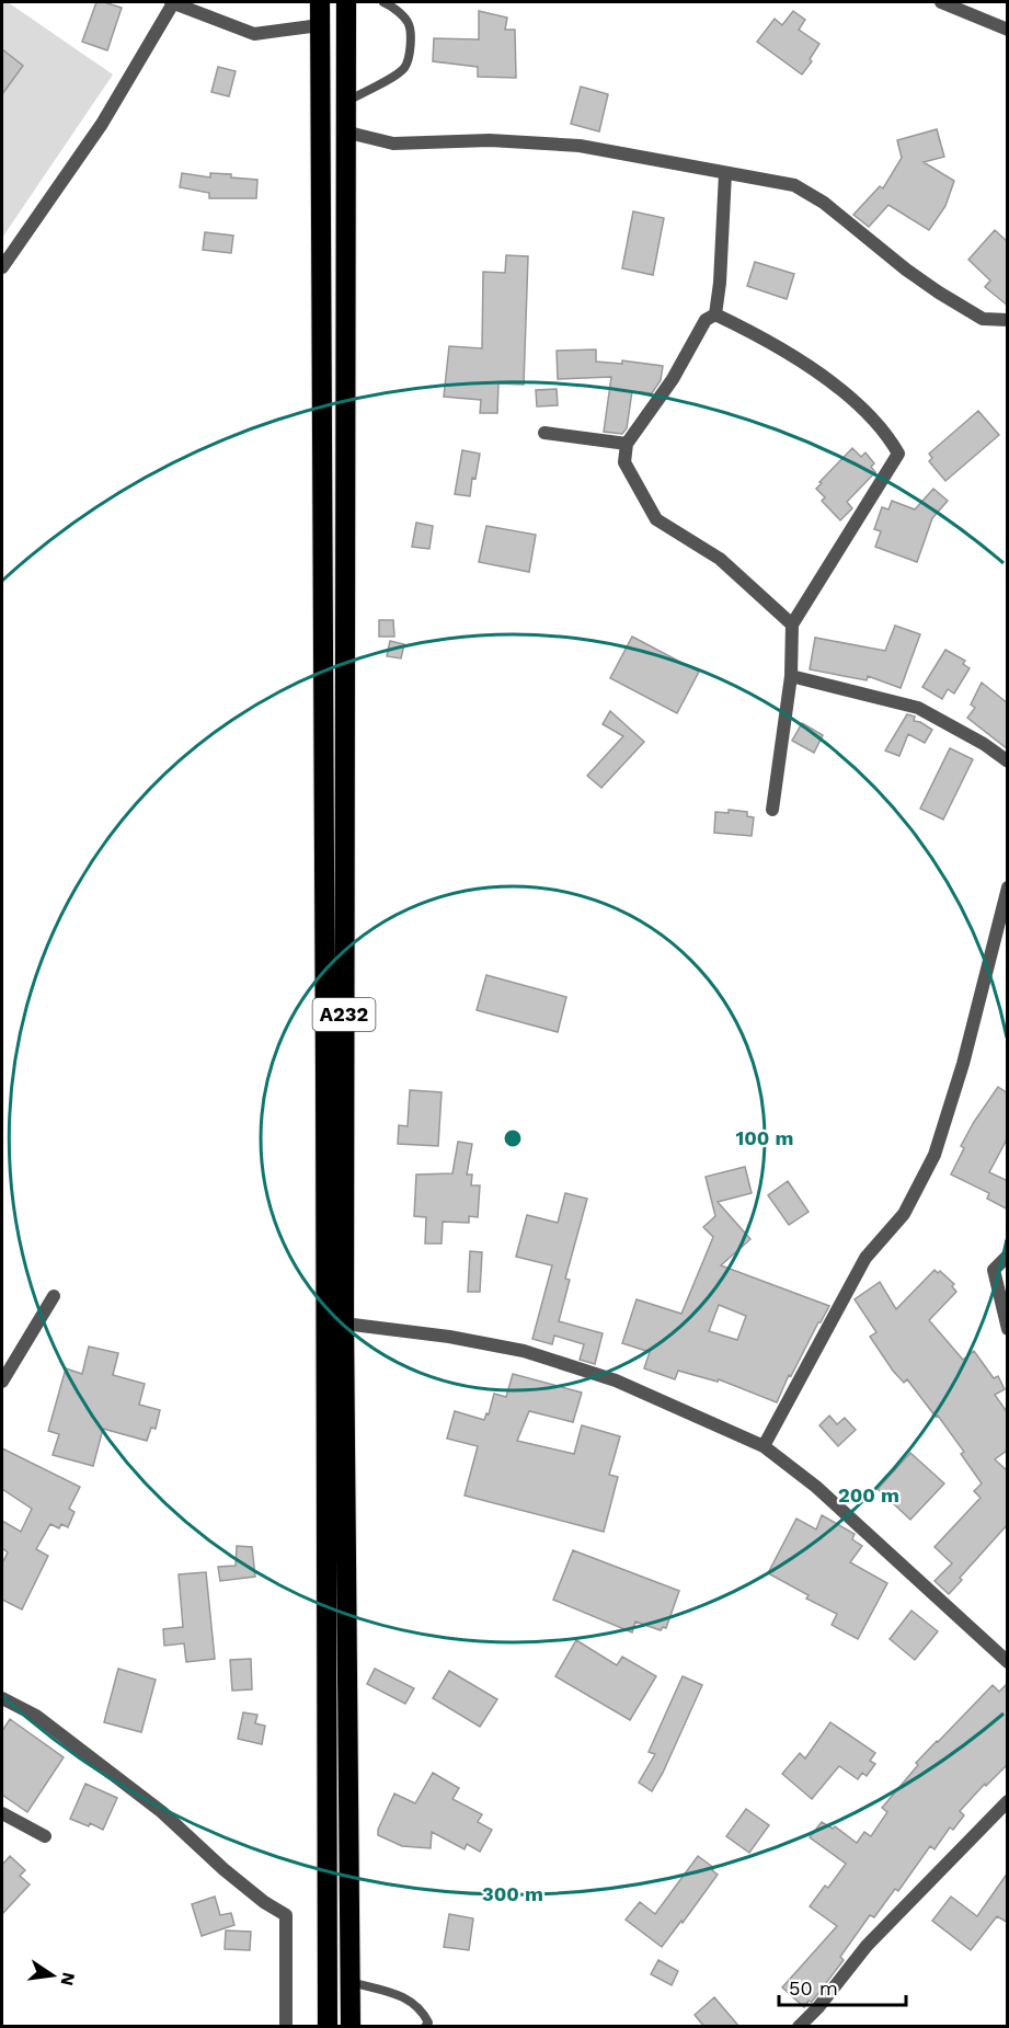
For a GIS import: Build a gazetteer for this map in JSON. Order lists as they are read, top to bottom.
{
  "streets": {
    "highway": ["A232"]
  },
  "scale_bar": "50 m",
  "north": "right",
  "rings": ["100 m", "200 m", "300 m"]
}
